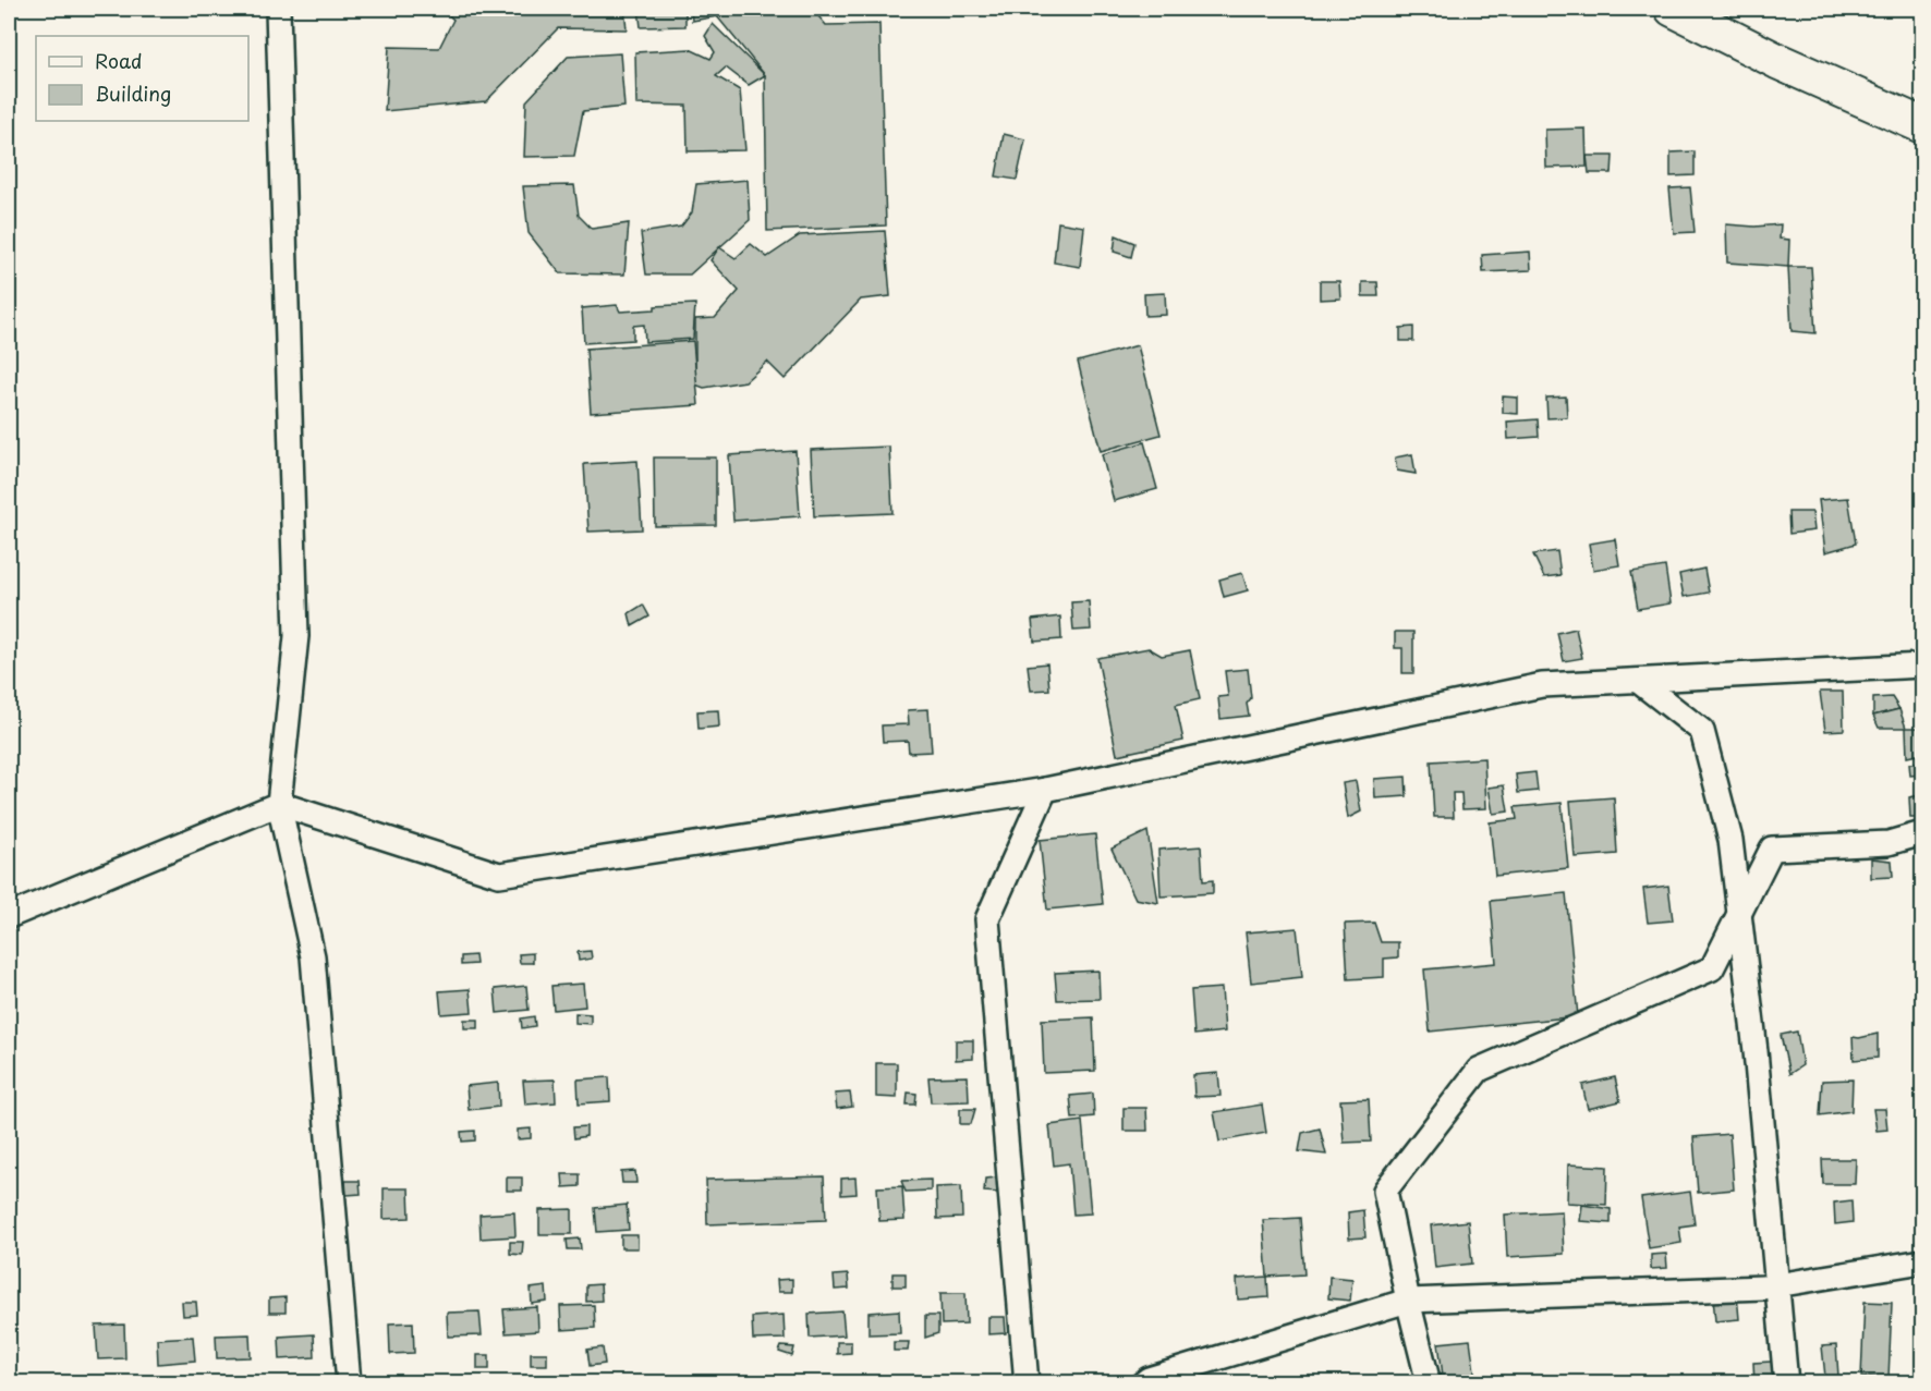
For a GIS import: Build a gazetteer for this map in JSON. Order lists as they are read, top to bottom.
{
  "legend": ["Road", "Building"]
}
